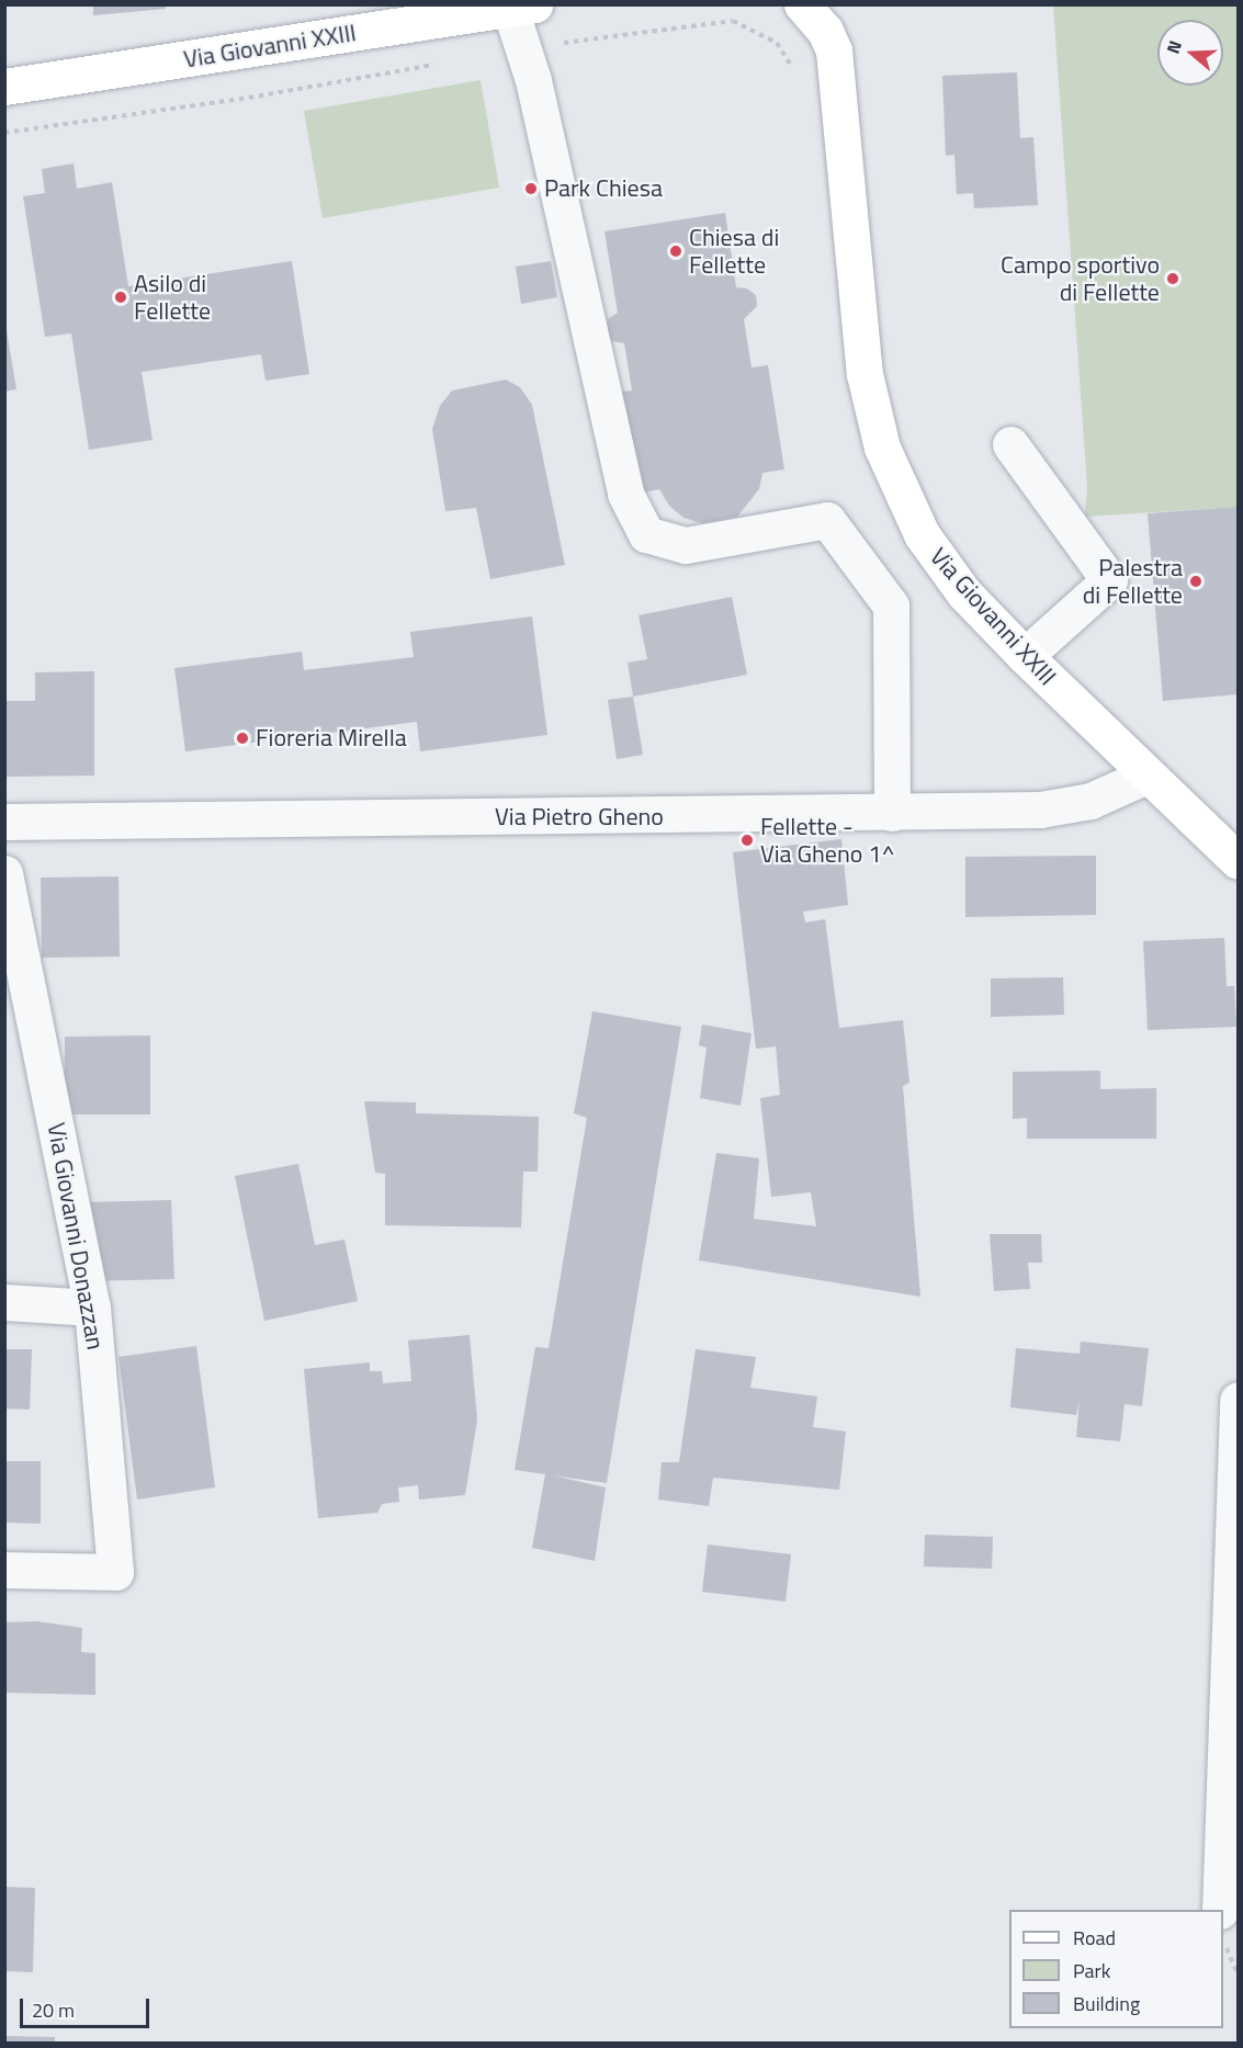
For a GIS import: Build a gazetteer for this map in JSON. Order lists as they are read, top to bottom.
{
  "streets": {
    "main road": ["Via Giovanni XXIII"],
    "street": ["Via Pietro Gheno", "Via Giovanni Donazzan"]
  },
  "crossings": [
    ["Via Giovanni XXIII", "Via Pietro Gheno"]
  ],
  "places": [
    "Park Chiesa",
    "Chiesa di Fellette",
    "Campo sportivo di Fellette",
    "Asilo di Fellette",
    "Palestra di Fellette",
    "Fioreria Mirella",
    "Fellette - Via Gheno 1^"
  ],
  "legend": ["Road", "Park", "Building"],
  "scale_bar": "20 m",
  "north": "left"
}
